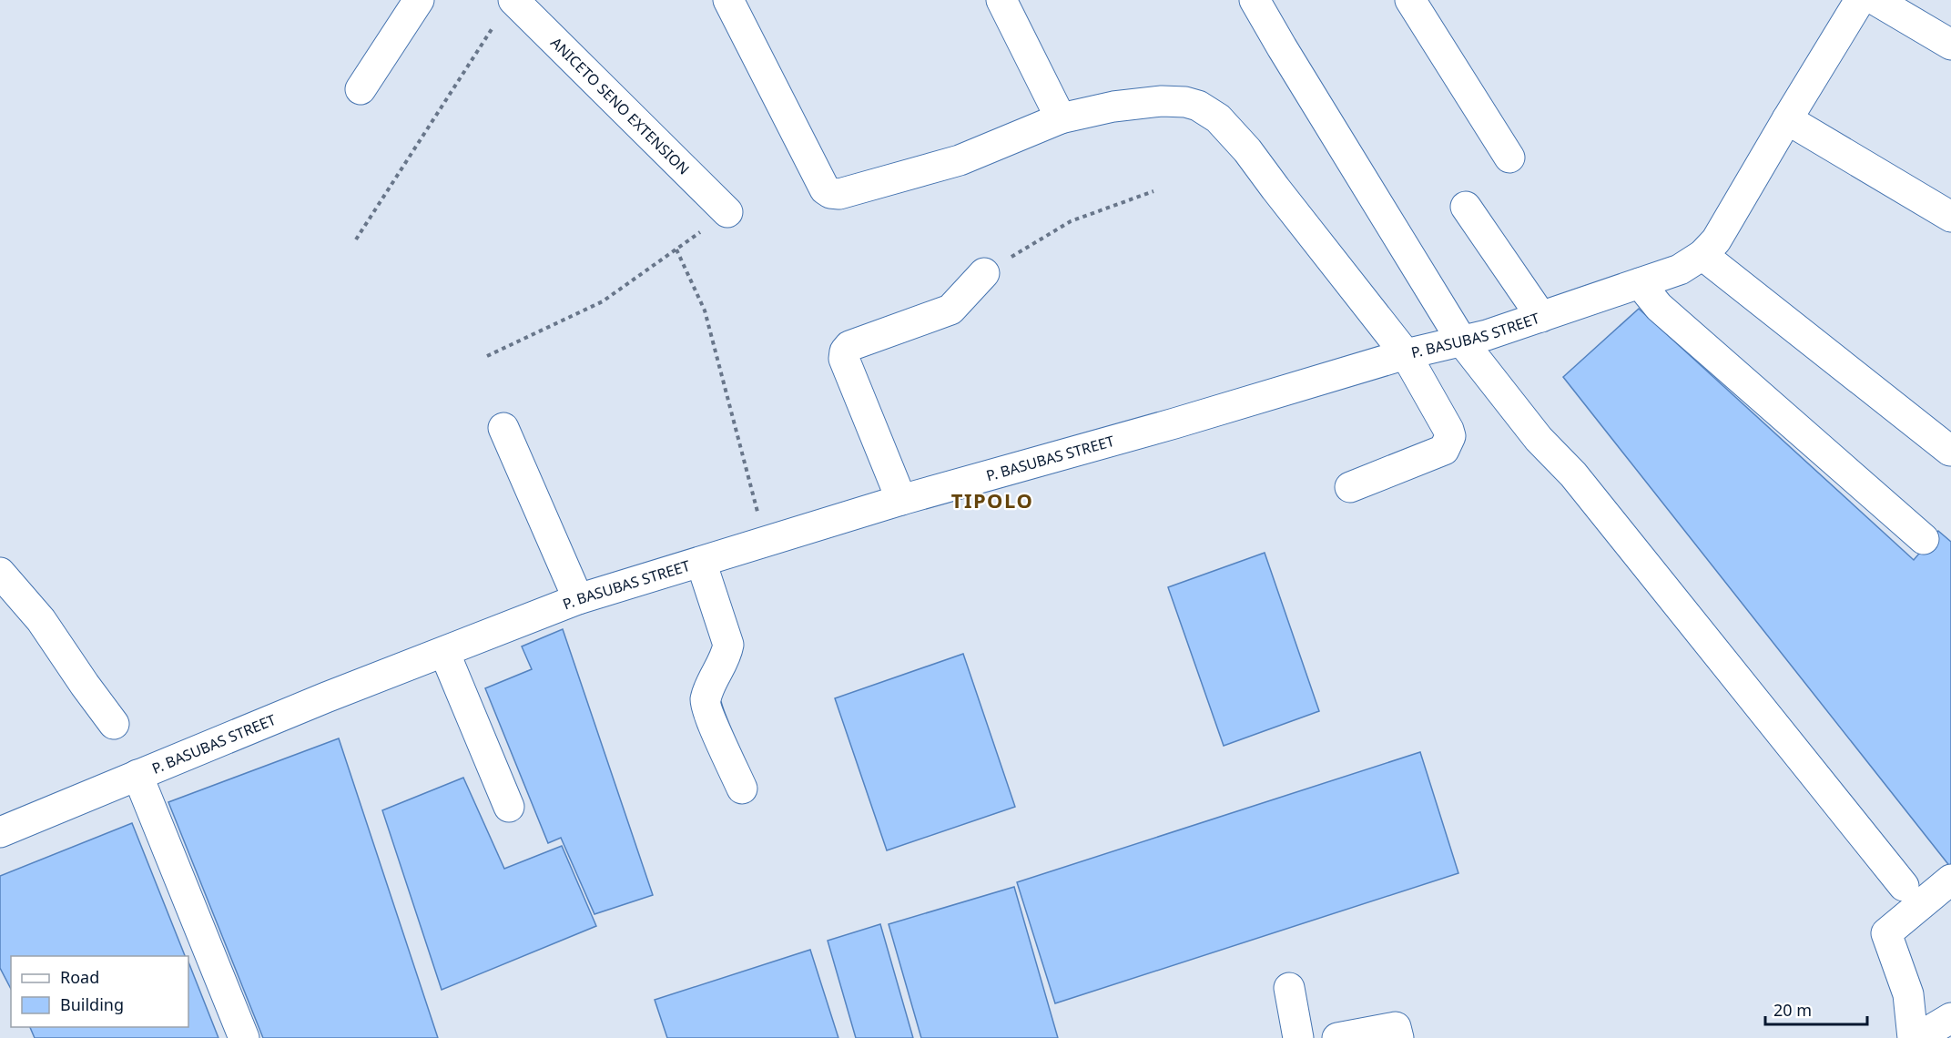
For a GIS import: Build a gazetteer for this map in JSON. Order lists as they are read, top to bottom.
{
  "streets": {
    "street": ["ANICETO SENO EXTENSION", "P. BASUBAS STREET"]
  },
  "districts": ["TIPOLO"],
  "legend": ["Road", "Building"],
  "scale_bar": "20 m"
}
